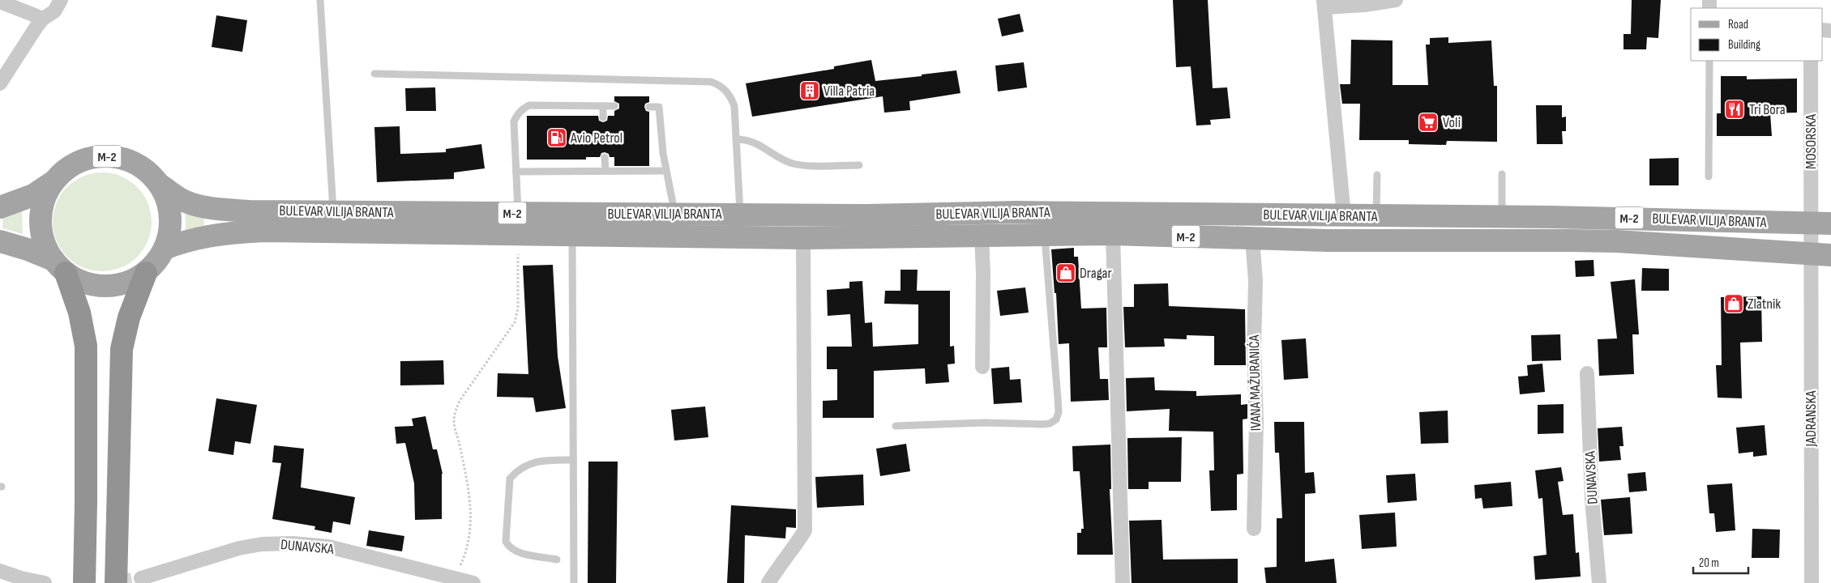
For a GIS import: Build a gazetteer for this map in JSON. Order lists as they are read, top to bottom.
{
  "streets": {
    "main road": ["M-2", "BULEVAR VILIJA BRANTA"],
    "street": [
      "MOSORSKA",
      "IVANA MAŽURANIĆA",
      "JADRANSKA",
      "DUNAVSKA"
    ]
  },
  "crossings": [
    ["MOSORSKA", "BULEVAR VILIJA BRANTA"],
    ["MOSORSKA", "JADRANSKA"],
    ["M-2", "BULEVAR VILIJA BRANTA"],
    ["BULEVAR VILIJA BRANTA", "IVANA MAŽURANIĆA"],
    ["BULEVAR VILIJA BRANTA", "JADRANSKA"]
  ],
  "places": {
    "building": ["Villa Patria"],
    "restaurant": ["Tri Bora"],
    "supermarket": ["Voli"],
    "fuel station": ["Avio Petrol"],
    "shop": ["Dragar", "Zlatnik"]
  },
  "legend": ["Road", "Building"],
  "scale_bar": "20 m"
}
